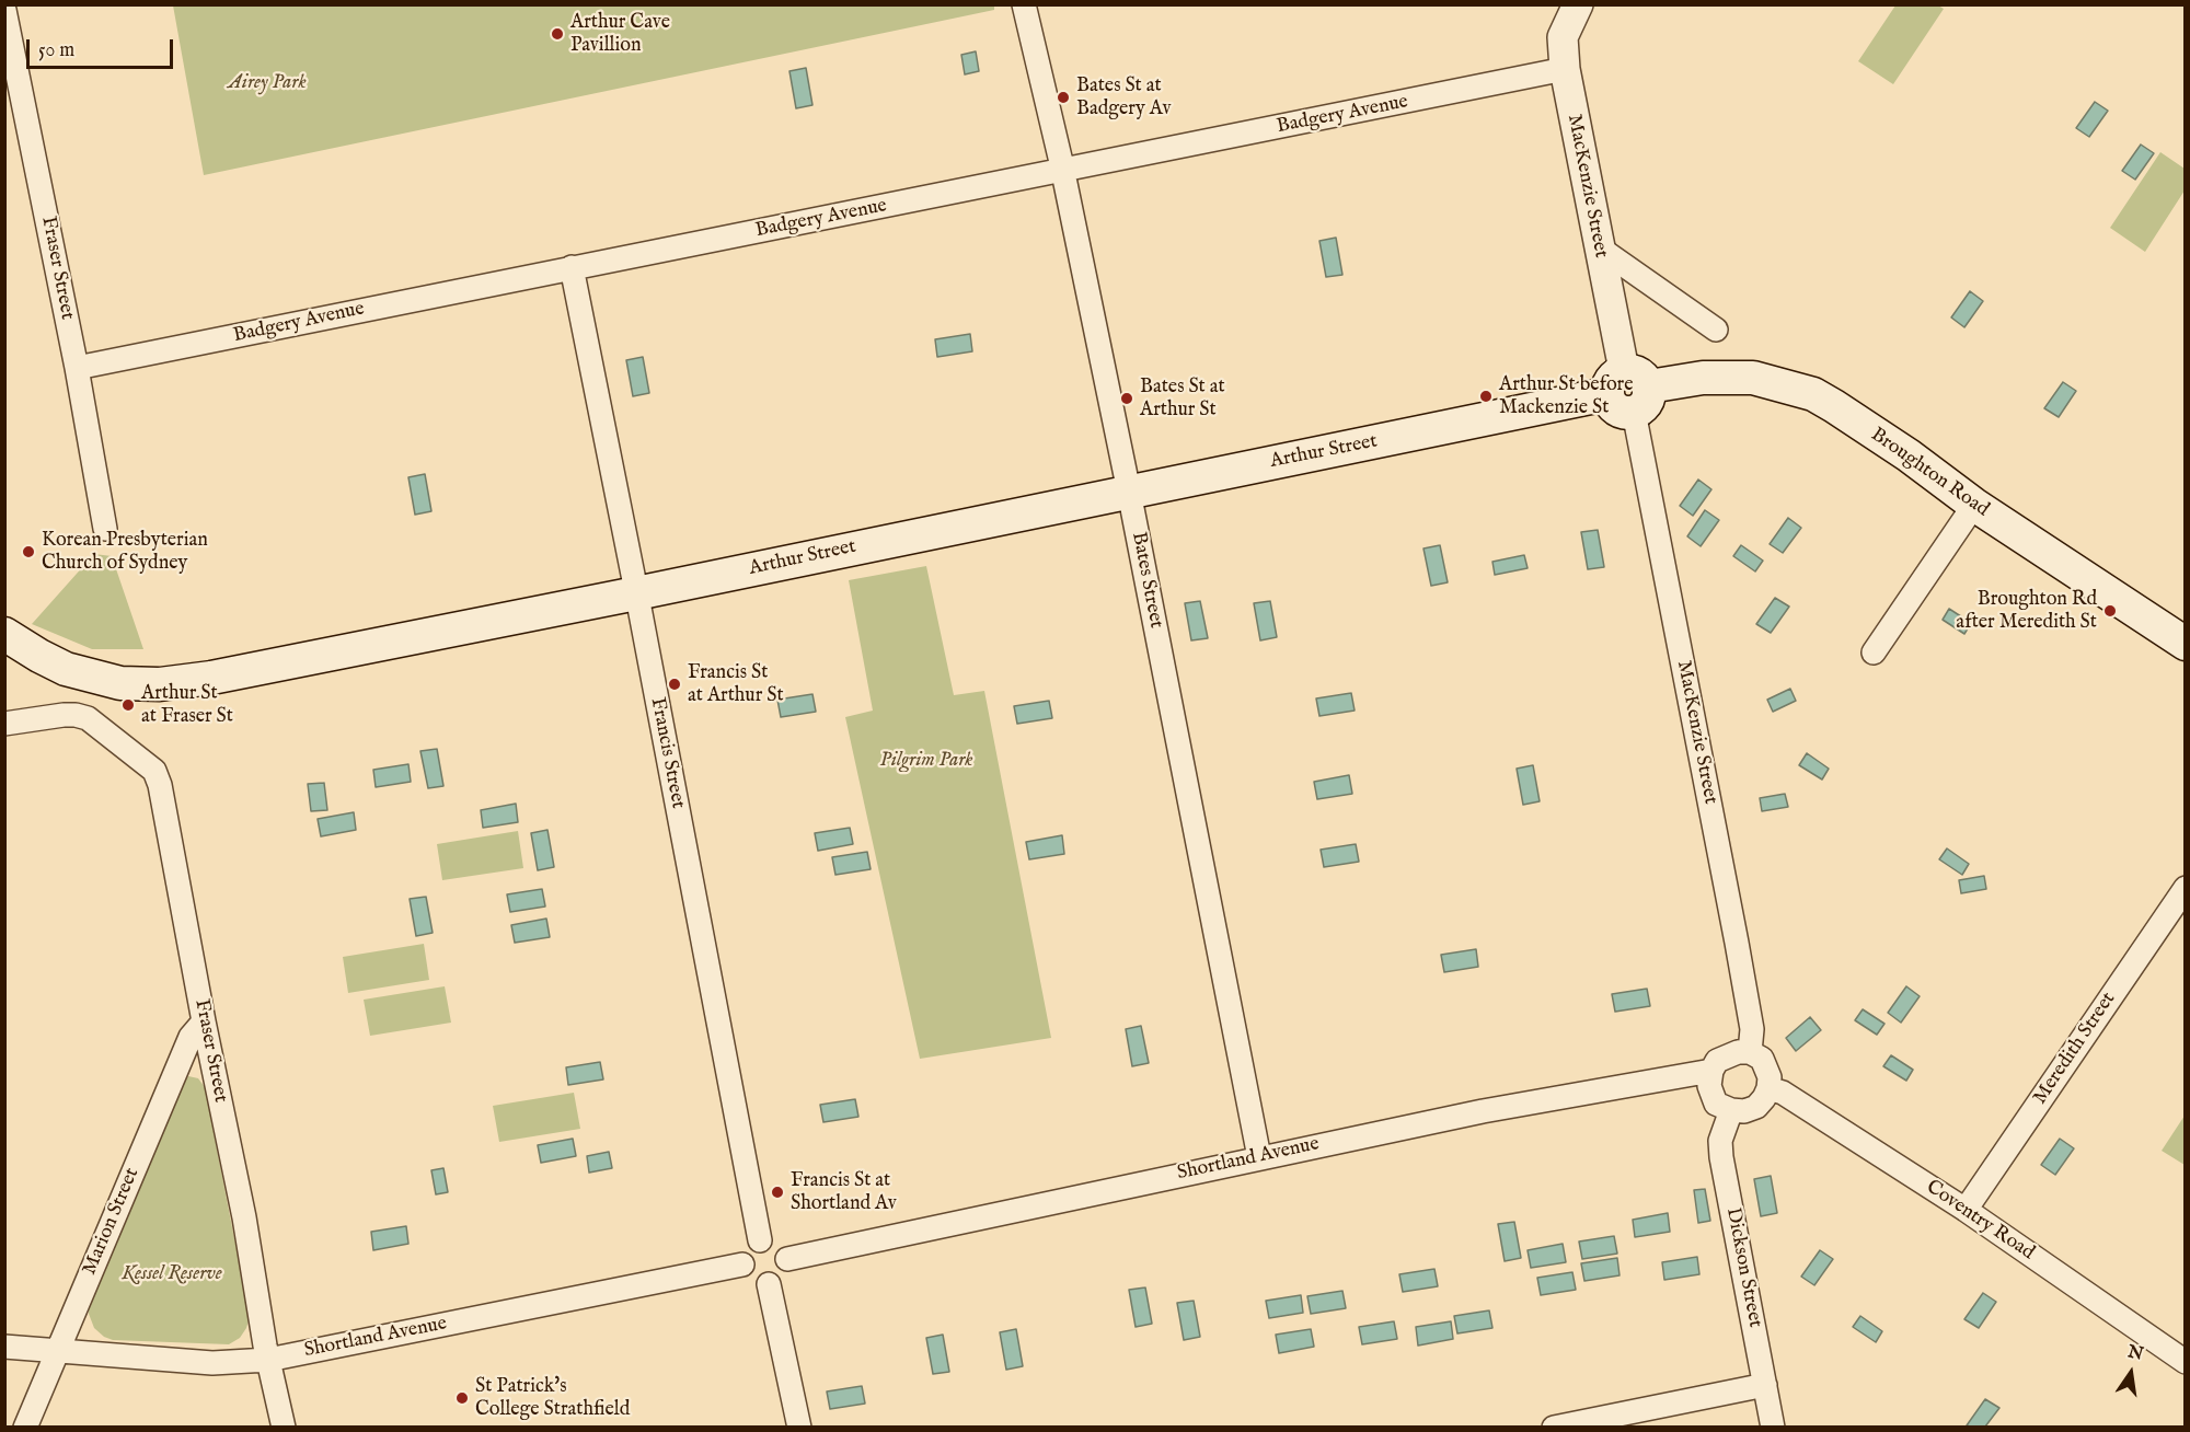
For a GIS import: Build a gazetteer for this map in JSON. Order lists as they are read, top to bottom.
{
  "streets": {
    "main road": ["Arthur Street", "Broughton Road"],
    "street": [
      "Badgery Avenue",
      "MacKenzie Street",
      "Fraser Street",
      "Bates Street",
      "Francis Street",
      "Meredith Street",
      "Shortland Avenue",
      "Coventry Road",
      "Marion Street",
      "Dickson Street"
    ]
  },
  "crossings": [
    ["Badgery Avenue", "MacKenzie Street"],
    ["Badgery Avenue", "Fraser Street"],
    ["Badgery Avenue", "Bates Street"],
    ["Badgery Avenue", "Francis Street"],
    ["MacKenzie Street", "Arthur Street"],
    ["MacKenzie Street", "Broughton Road"],
    ["MacKenzie Street", "Shortland Avenue"],
    ["MacKenzie Street", "Coventry Road"],
    ["MacKenzie Street", "Dickson Street"],
    ["Fraser Street", "Shortland Avenue"],
    ["Fraser Street", "Marion Street"],
    ["Arthur Street", "Broughton Road"],
    ["Arthur Street", "Bates Street"],
    ["Arthur Street", "Francis Street"],
    ["Bates Street", "Shortland Avenue"],
    ["Francis Street", "Shortland Avenue"],
    ["Meredith Street", "Coventry Road"],
    ["Shortland Avenue", "Coventry Road"],
    ["Shortland Avenue", "Marion Street"],
    ["Shortland Avenue", "Dickson Street"],
    ["Coventry Road", "Dickson Street"]
  ],
  "parks": ["Airey Park", "Pilgrim Park", "Kessel Reserve"],
  "places": [
    "Arthur Cave Pavillion",
    "Bates St at Badgery Av",
    "Arthur St before Mackenzie St",
    "Bates St at Arthur St",
    "Korean Presbyterian Church of Sydney",
    "Broughton Rd after Meredith St",
    "Francis St at Arthur St",
    "Arthur St at Fraser St",
    "Francis St at Shortland Av",
    "St Patrick's College Strathfield"
  ],
  "scale_bar": "50 m",
  "north": "top"
}
